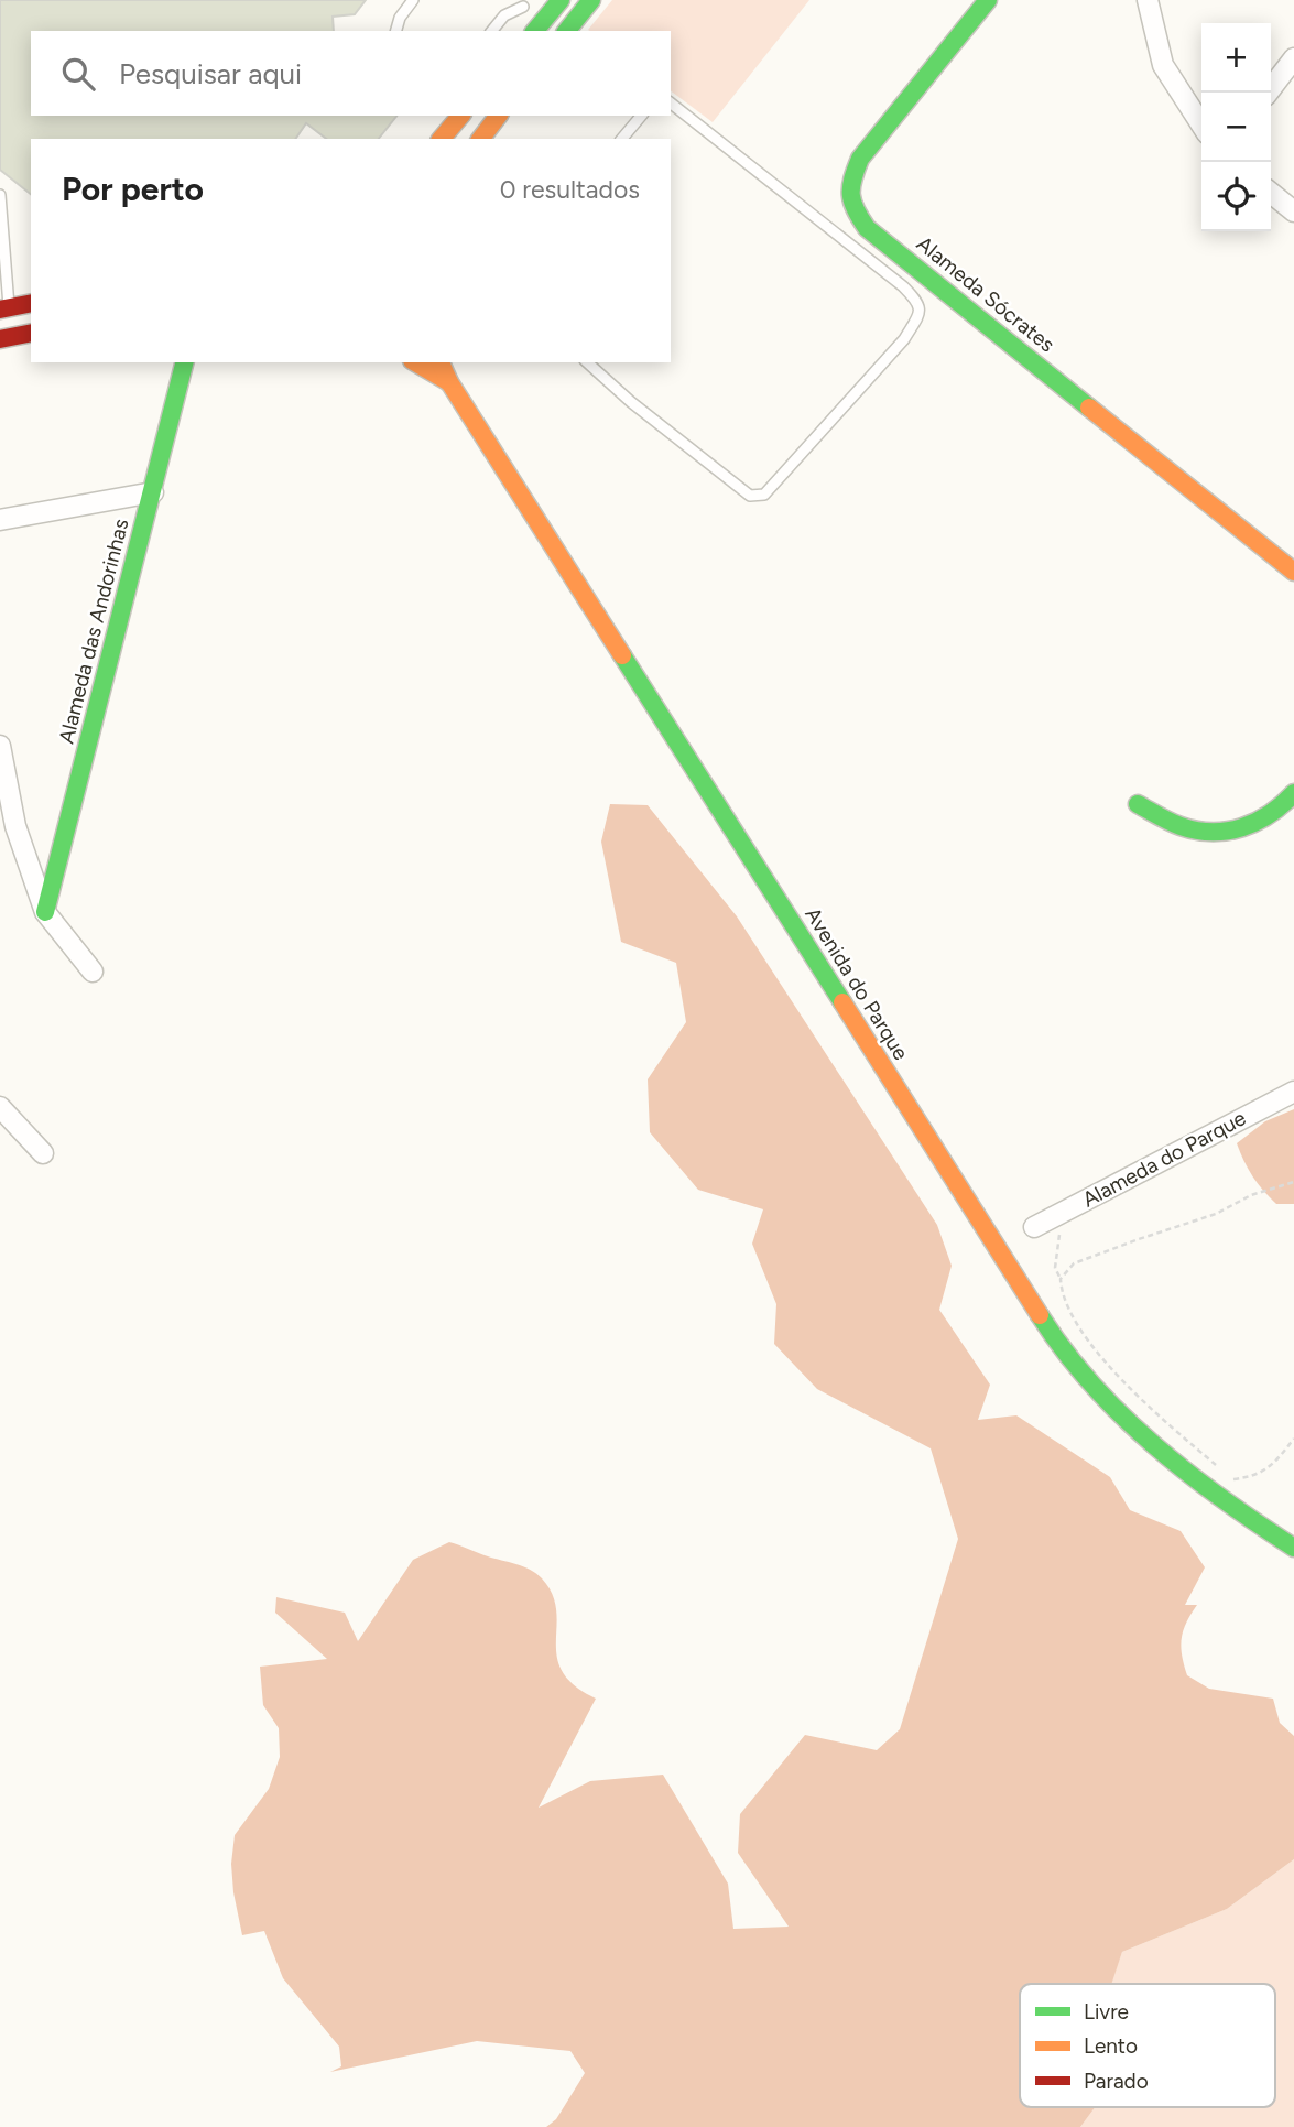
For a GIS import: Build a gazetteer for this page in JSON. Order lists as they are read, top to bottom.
{
  "streets": {
    "street": [
      "Alameda Sócrates",
      "Alameda das Andorinhas",
      "Avenida do Parque",
      "Alameda do Parque"
    ]
  },
  "legend": ["Livre", "Lento", "Parado"],
  "page": {
    "map_buttons": ["+", "−"],
    "search": "Pesquisar aqui",
    "heading": ["Por perto", "0 resultados"]
  }
}
